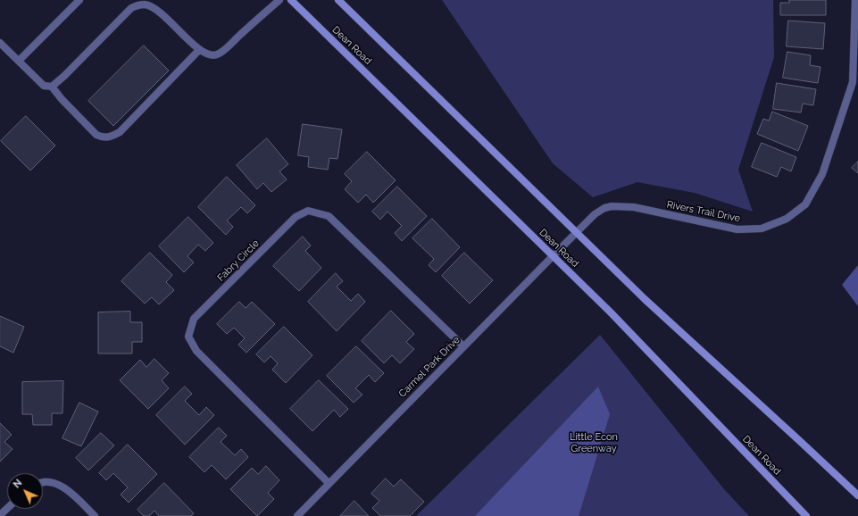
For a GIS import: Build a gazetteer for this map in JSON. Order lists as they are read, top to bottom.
{
  "streets": {
    "main road": ["Dean Road"],
    "street": ["Rivers Trail Drive", "Fabry Circle", "Carmel Park Drive"]
  },
  "crossings": [
    ["Dean Road", "Carmel Park Drive"],
    ["Rivers Trail Drive", "Carmel Park Drive"],
    ["Fabry Circle", "Carmel Park Drive"]
  ],
  "parks": ["Little Econ Greenway"],
  "north": "top left"
}
